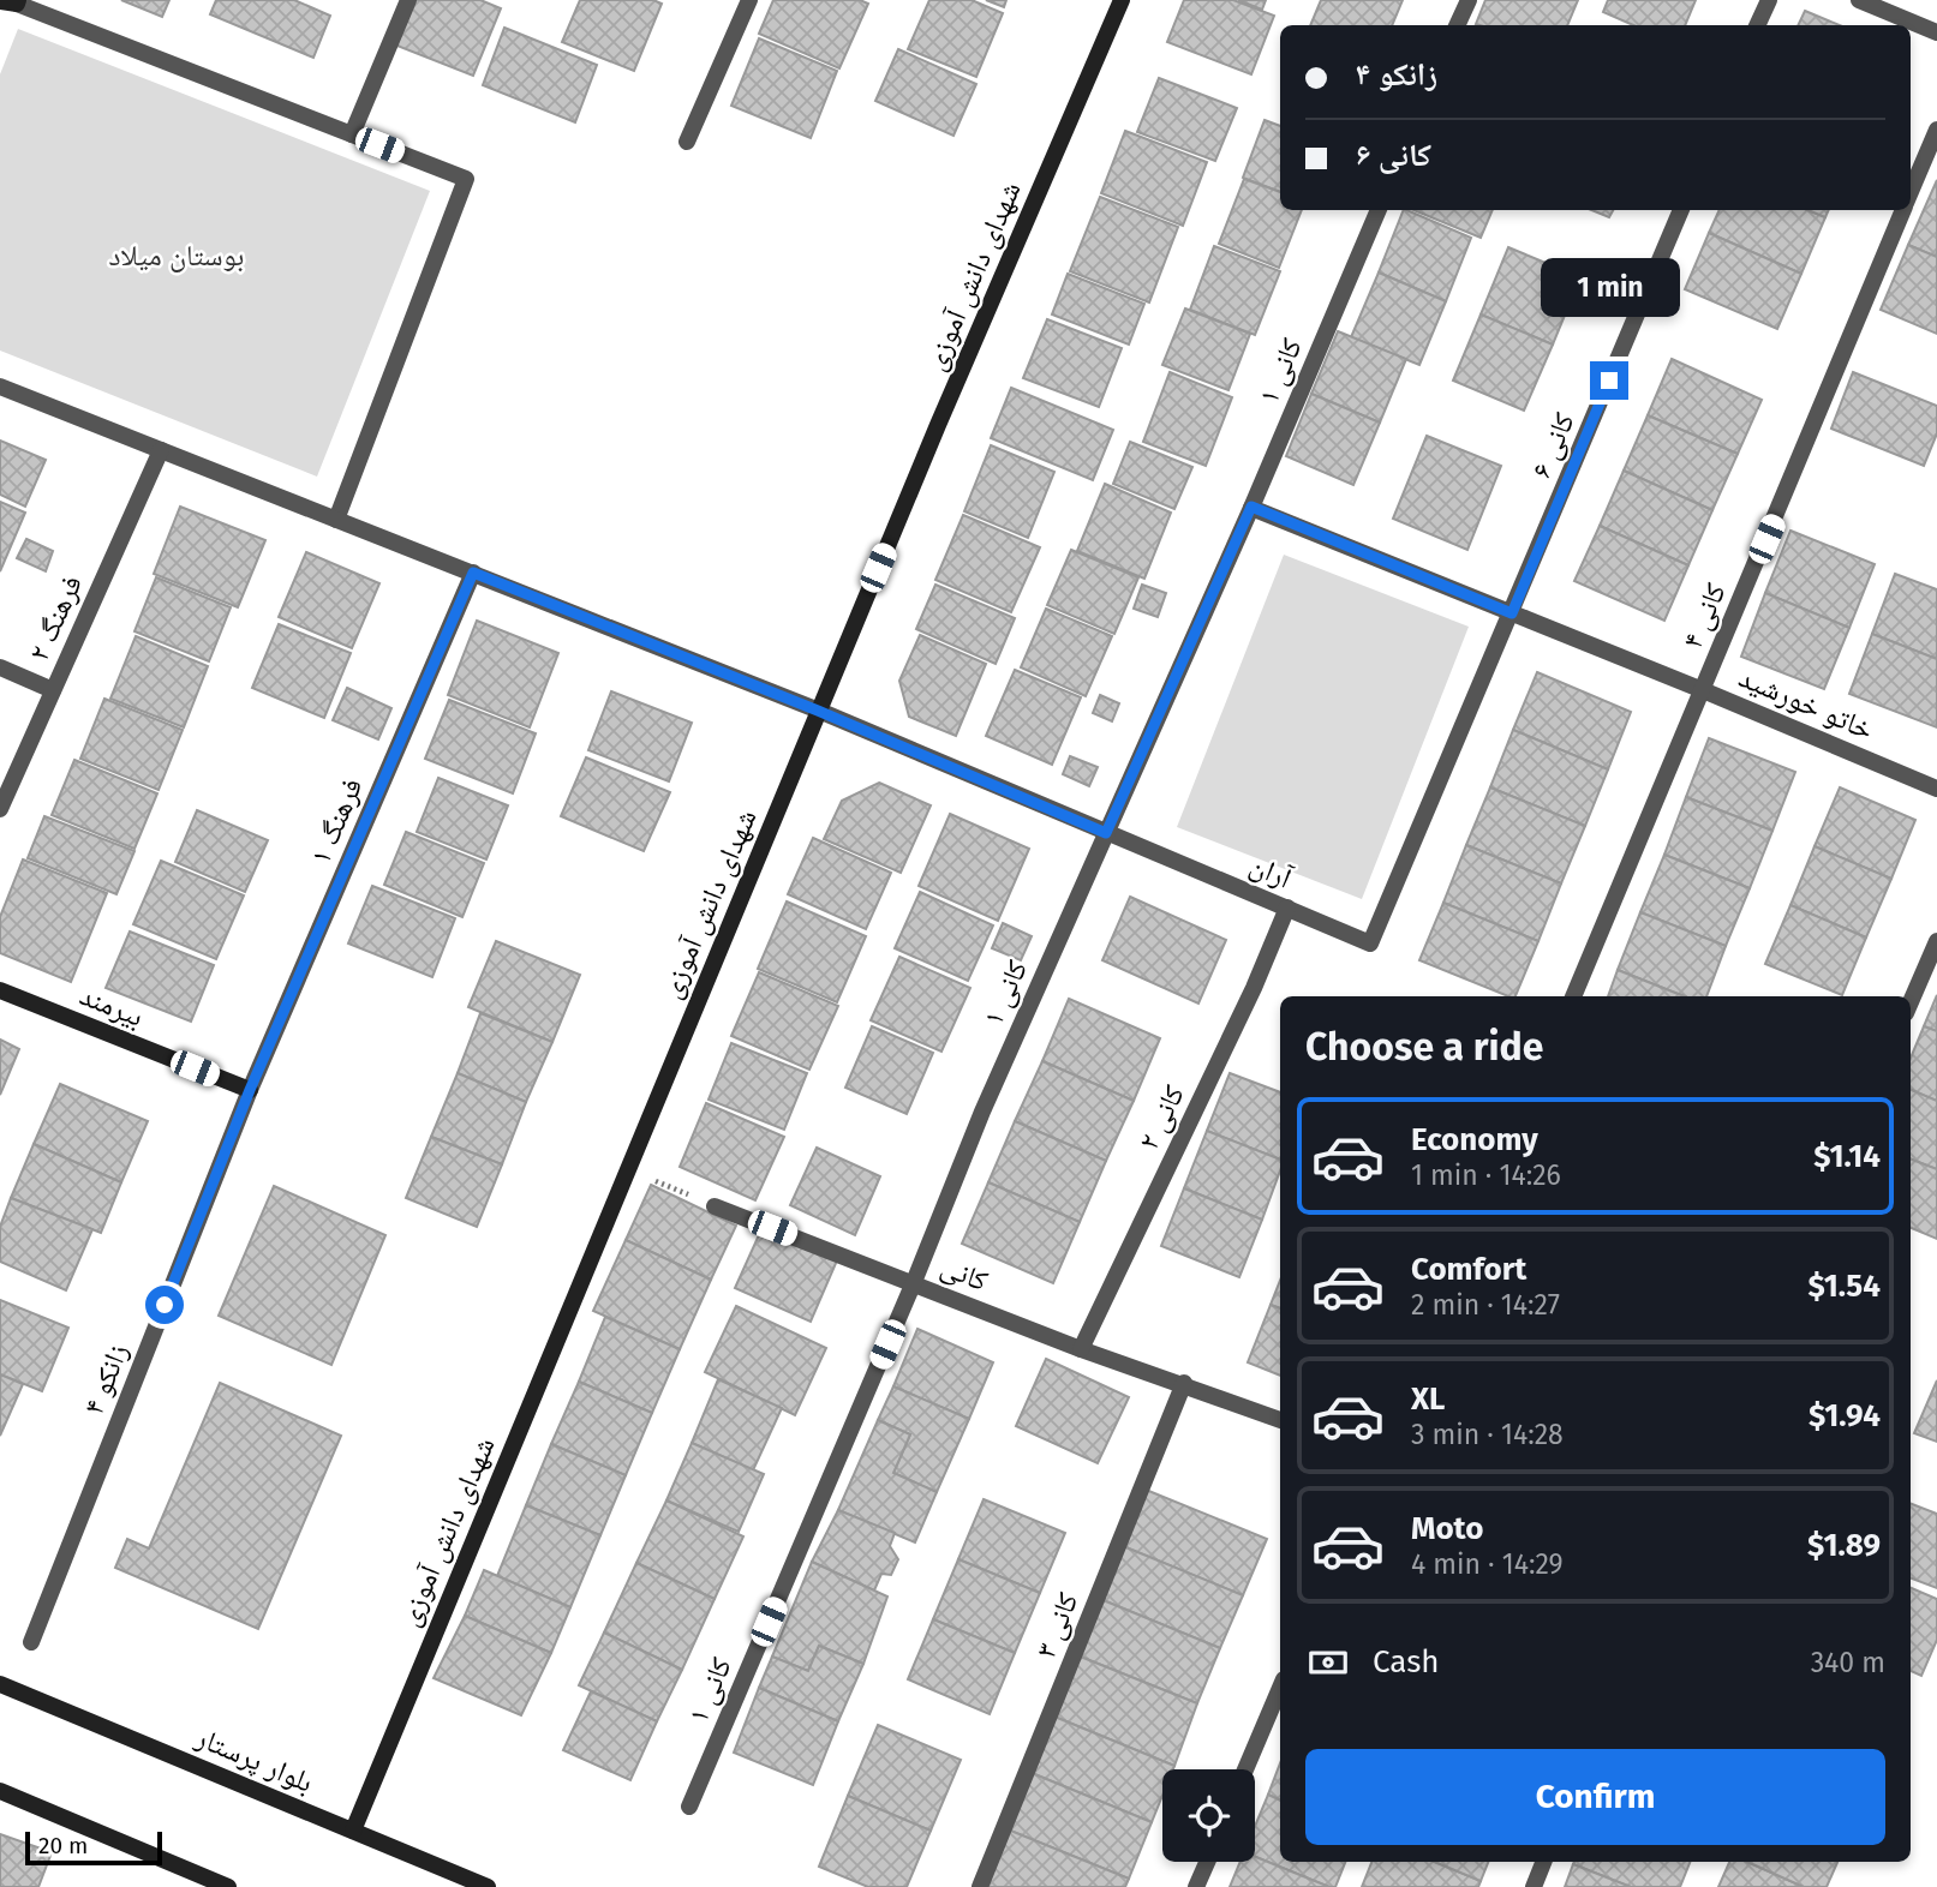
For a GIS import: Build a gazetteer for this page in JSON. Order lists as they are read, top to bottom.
{
  "streets": {
    "street": [
      "شهدای دانش آموزی",
      "کانی ۱",
      "کانی ۶",
      "کانی ۴",
      "فرهنگ ۲",
      "خاتو خورشید",
      "فرهنگ ۱",
      "آران",
      "بیرمند",
      "کانی ۲",
      "کانی",
      "زانکو ۴",
      "کانی ۳",
      "بلوار پرستار"
    ]
  },
  "crossings": [
    ["شهدای دانش آموزی", "آران"],
    ["شهدای دانش آموزی", "بلوار پرستار"],
    ["کانی ۱", "خاتو خورشید"],
    ["کانی ۱", "آران"],
    ["کانی ۱", "کانی"],
    ["کانی ۶", "خاتو خورشید"],
    ["کانی ۶", "آران"],
    ["کانی ۴", "خاتو خورشید"],
    ["فرهنگ ۲", "آران"],
    ["خاتو خورشید", "آران"],
    ["فرهنگ ۱", "آران"],
    ["فرهنگ ۱", "بیرمند"],
    ["فرهنگ ۱", "زانکو ۴"],
    ["آران", "کانی ۲"],
    ["بیرمند", "زانکو ۴"],
    ["کانی ۲", "کانی"],
    ["کانی", "کانی ۳"]
  ],
  "parks": ["بوستان میلاد"],
  "scale_bar": "20 m",
  "page": {
    "banner": ["زانکو ۴", "کانی ۶"],
    "bubble": "1 min",
    "heading": "Choose a ride",
    "list": [
      {
        "name": "Economy",
        "note": "1 min · 14:26",
        "value": "$1.14"
      },
      {
        "name": "Comfort",
        "note": "2 min · 14:27",
        "value": "$1.54"
      },
      {
        "name": "XL",
        "note": "3 min · 14:28",
        "value": "$1.94"
      },
      {
        "name": "Moto",
        "note": "4 min · 14:29",
        "value": "$1.89"
      }
    ],
    "pay": ["Cash", "340 m"],
    "buttons": "Confirm",
    "scale": "20 m"
  }
}
